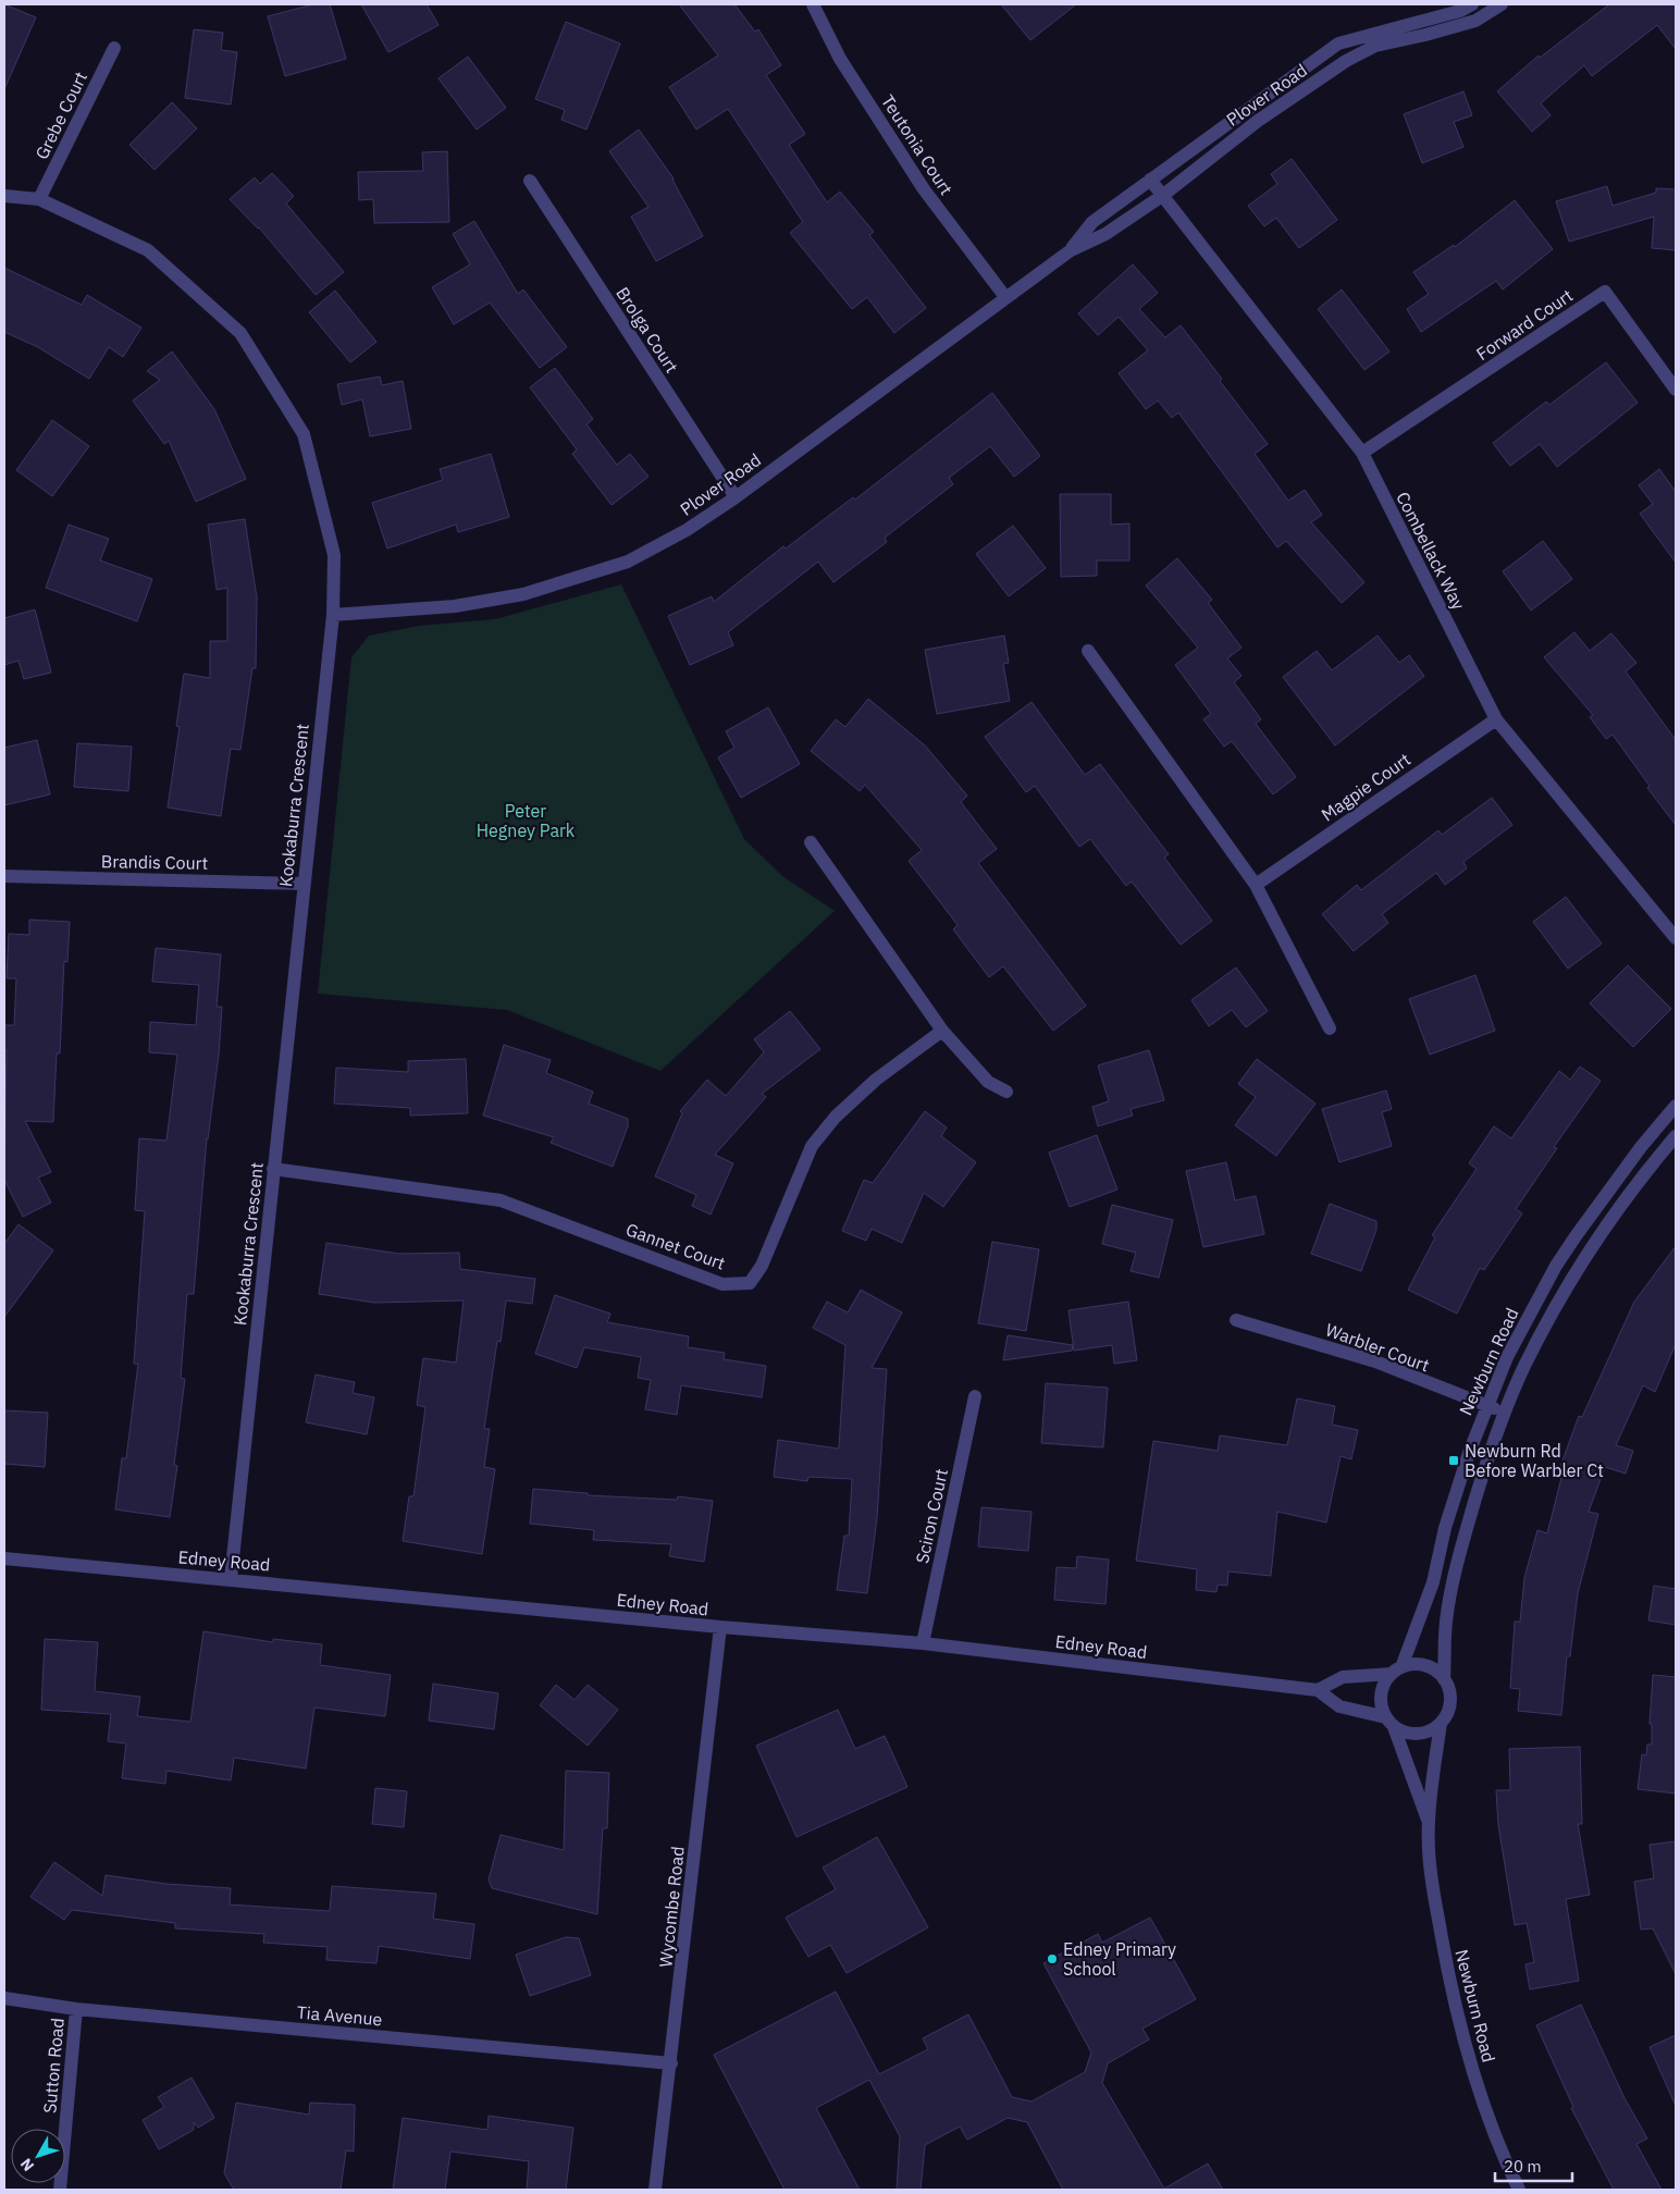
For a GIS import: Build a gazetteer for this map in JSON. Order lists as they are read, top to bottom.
{
  "streets": {
    "street": [
      "Plover Road",
      "Grebe Court",
      "Teutonia Court",
      "Forward Court",
      "Brolga Court",
      "Combellack Way",
      "Magpie Court",
      "Kookaburra Crescent",
      "Brandis Court",
      "Gannet Court",
      "Warbler Court",
      "Newburn Road",
      "Sciron Court",
      "Edney Road",
      "Wycombe Road",
      "Tia Avenue",
      "Sutton Road"
    ]
  },
  "crossings": [
    ["Plover Road", "Teutonia Court"],
    ["Plover Road", "Brolga Court"],
    ["Plover Road", "Combellack Way"],
    ["Plover Road", "Kookaburra Crescent"],
    ["Grebe Court", "Kookaburra Crescent"],
    ["Forward Court", "Combellack Way"],
    ["Combellack Way", "Magpie Court"],
    ["Kookaburra Crescent", "Brandis Court"],
    ["Kookaburra Crescent", "Gannet Court"],
    ["Kookaburra Crescent", "Edney Road"],
    ["Warbler Court", "Newburn Road"],
    ["Sciron Court", "Edney Road"],
    ["Edney Road", "Wycombe Road"],
    ["Wycombe Road", "Tia Avenue"],
    ["Tia Avenue", "Sutton Road"]
  ],
  "parks": ["Peter Hegney Park"],
  "places": {
    "transit": ["Newburn Rd Before Warbler Ct"],
    "other": ["Edney Primary School"]
  },
  "scale_bar": "20 m",
  "north": "bottom left"
}
